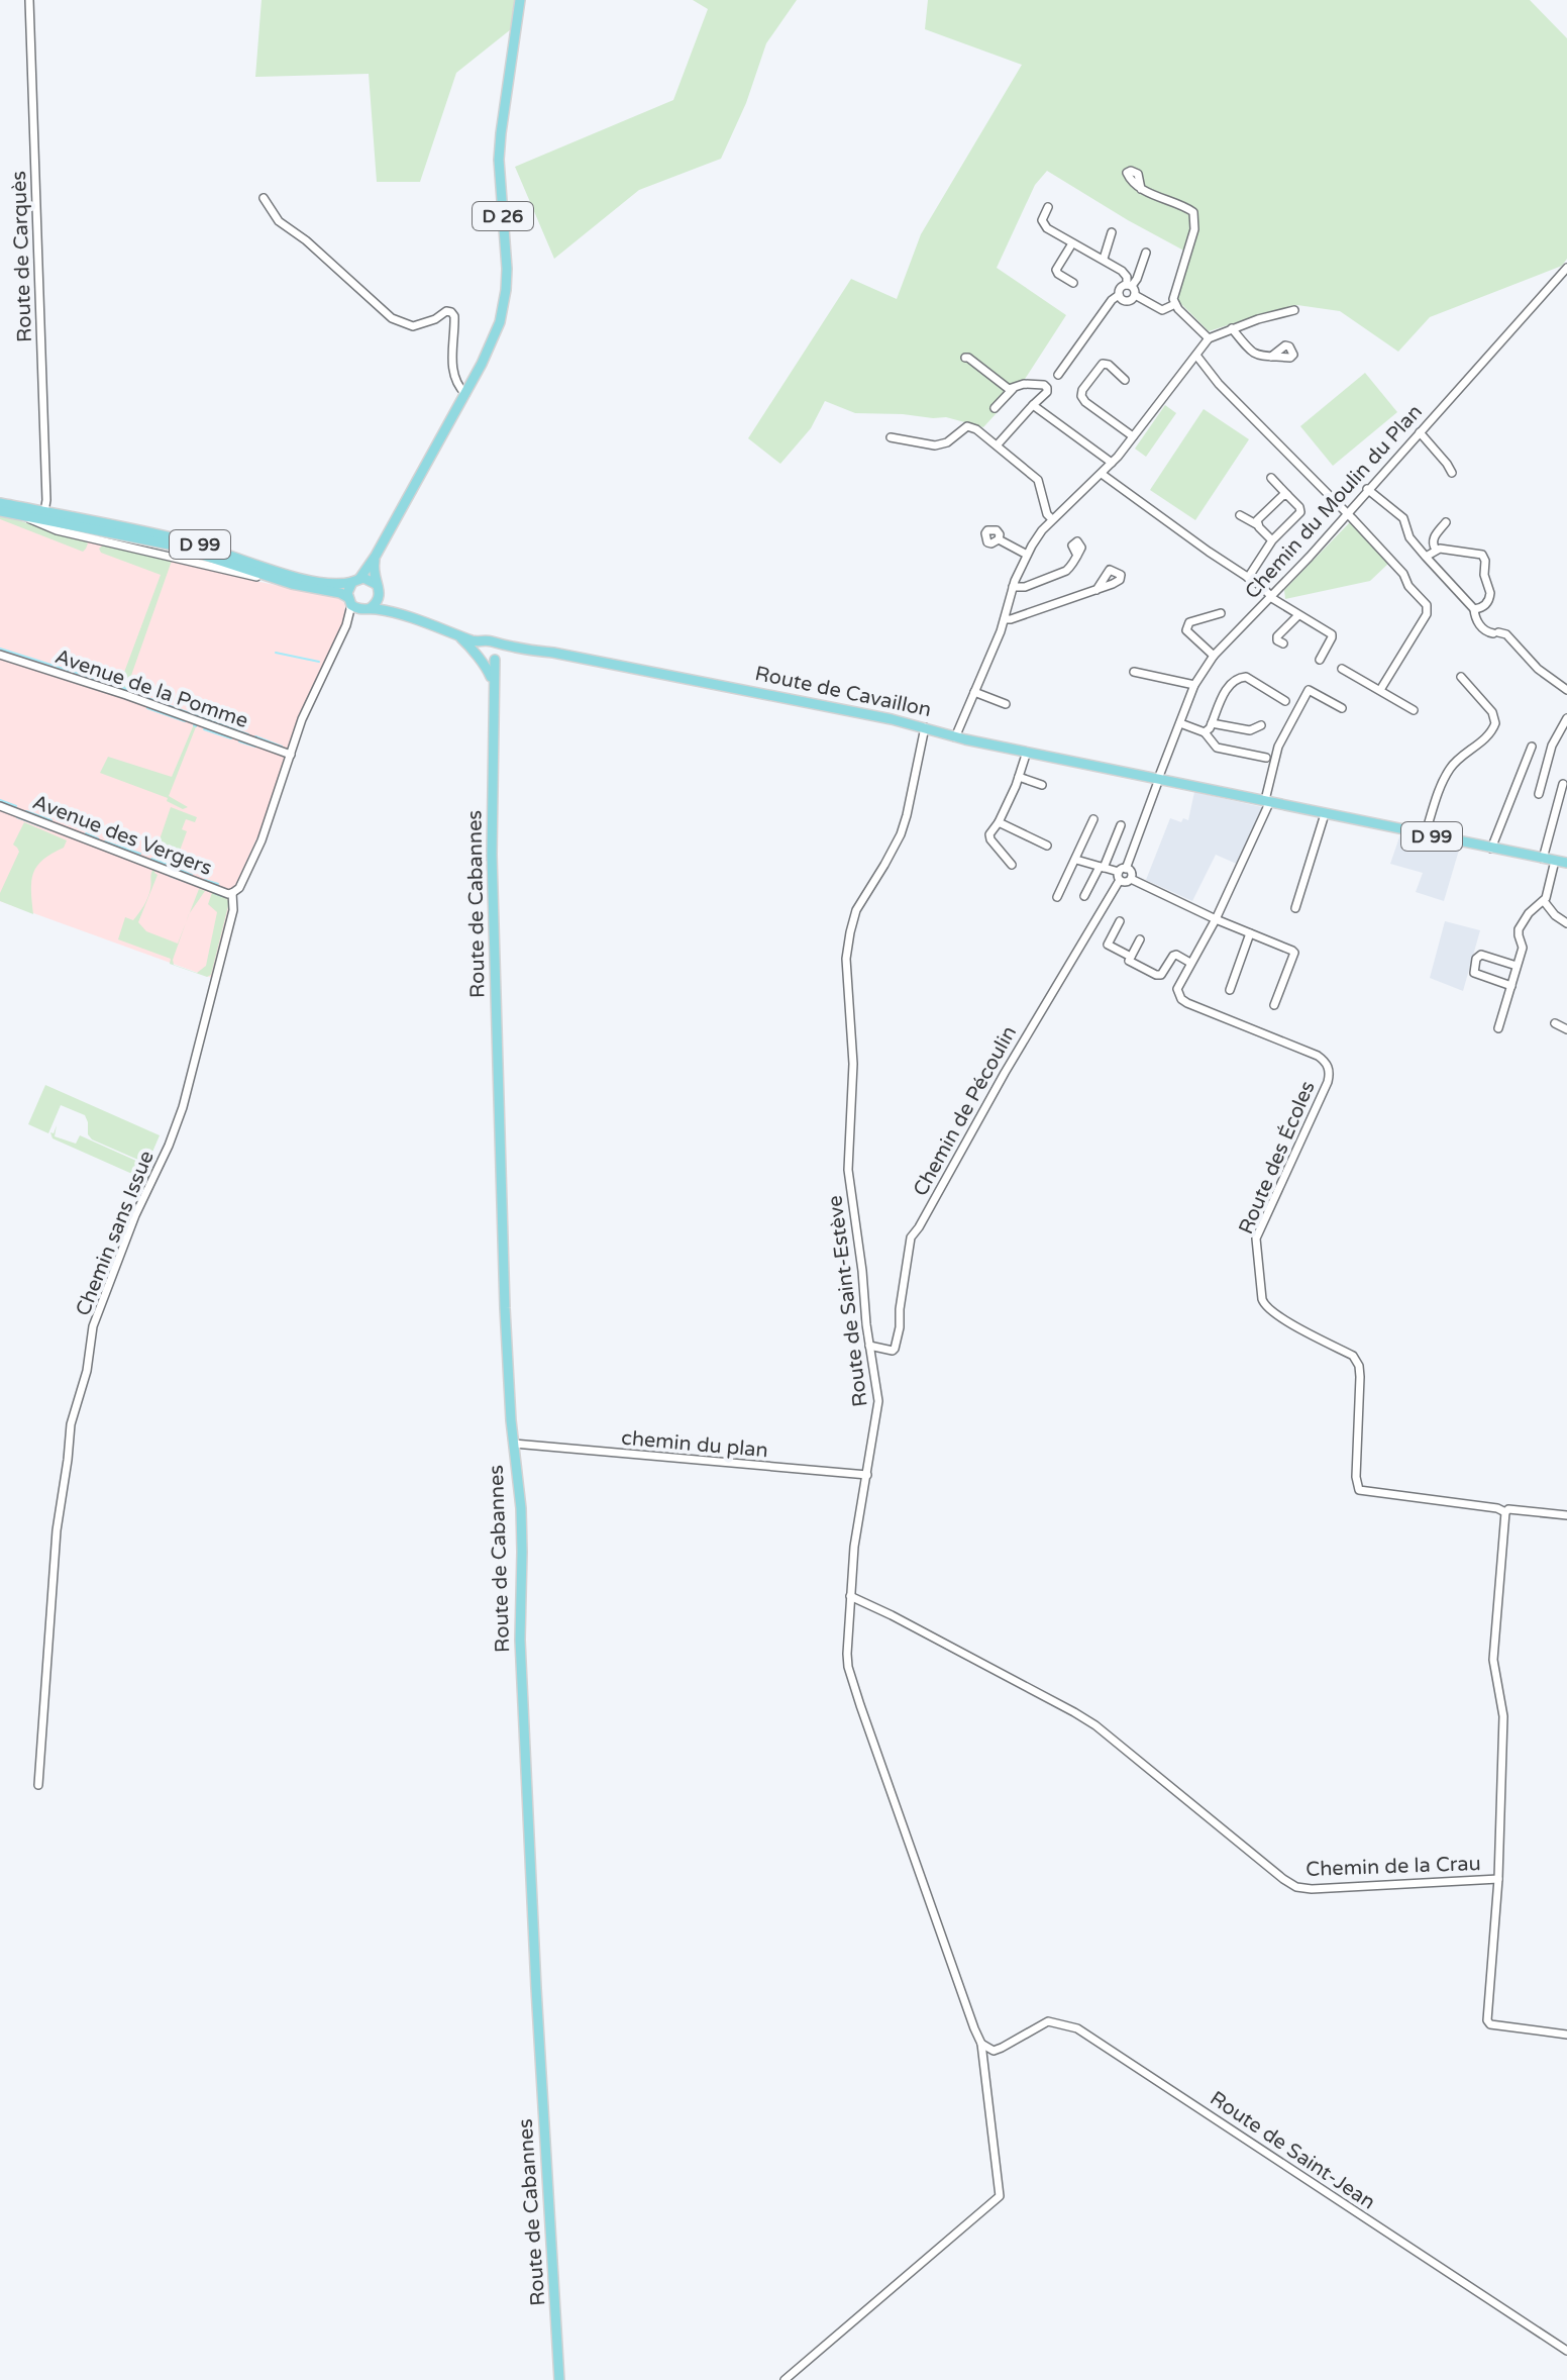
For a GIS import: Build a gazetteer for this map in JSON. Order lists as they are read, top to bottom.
{
  "streets": {
    "main road": [
      "D 26",
      "D 99",
      "Route de Cavaillon",
      "Route de Cabannes"
    ],
    "street": [
      "Route de Carquès",
      "Chemin du Moulin du Plan",
      "Avenue de la Pomme",
      "Avenue des Vergers",
      "Chemin de Pécoulin",
      "Route des Écoles",
      "Chemin sans Issue",
      "Route de Saint-Estève",
      "chemin du plan",
      "Chemin de la Crau",
      "Route de Saint-Jean"
    ]
  },
  "crossings": [
    ["D 26", "D 99"],
    ["Route de Carquès", "D 99"],
    ["Chemin du Moulin du Plan", "Route de Cavaillon"],
    ["Chemin du Moulin du Plan", "Chemin de Pécoulin"],
    ["Route de Cavaillon", "Route de Cabannes"],
    ["Route de Cavaillon", "Chemin de Pécoulin"],
    ["Route de Cavaillon", "Route des Écoles"],
    ["Route de Cavaillon", "Route de Saint-Estève"],
    ["Avenue des Vergers", "Chemin sans Issue"],
    ["Route de Cabannes", "chemin du plan"],
    ["Chemin de Pécoulin", "Route de Saint-Estève"],
    ["Route des Écoles", "Chemin de la Crau"],
    ["Route de Saint-Estève", "chemin du plan"],
    ["Route de Saint-Estève", "Chemin de la Crau"],
    ["Route de Saint-Estève", "Route de Saint-Jean"]
  ]
}
